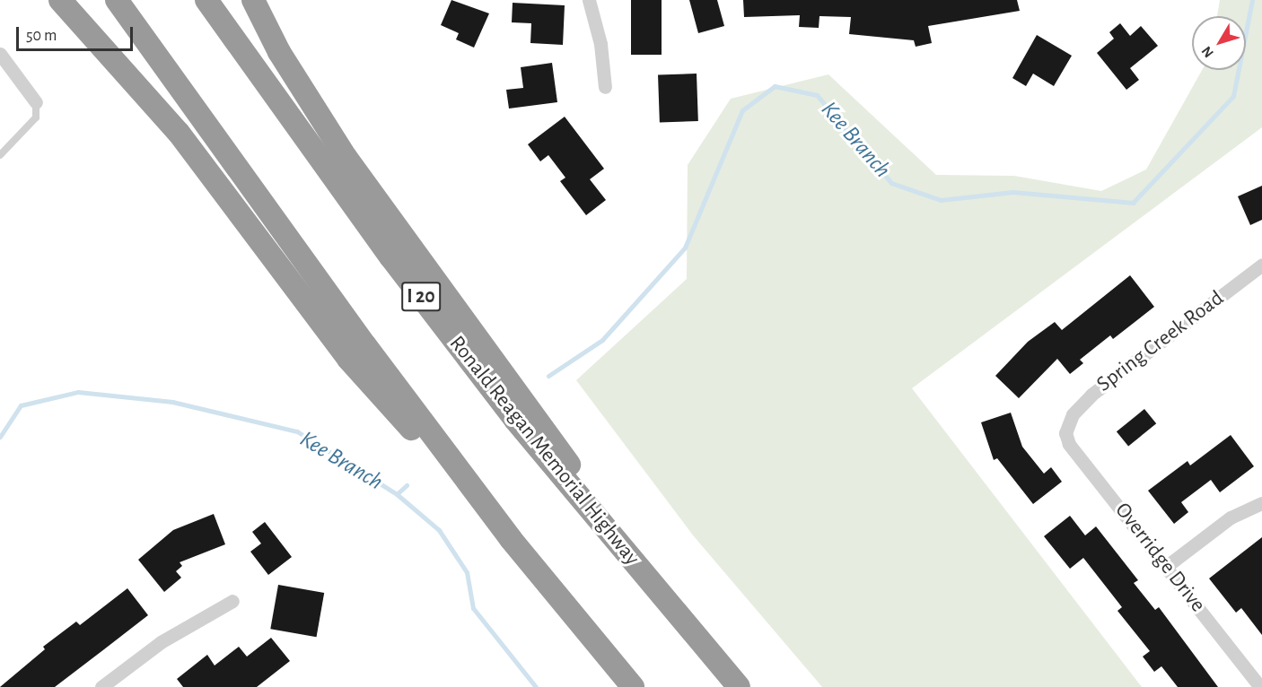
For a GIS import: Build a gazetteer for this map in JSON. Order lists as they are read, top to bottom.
{
  "streets": {
    "highway": ["I 20", "Ronald Reagan Memorial Highway"],
    "street": ["Spring Creek Road", "Overridge Drive"]
  },
  "crossings": [
    ["Spring Creek Road", "Overridge Drive"]
  ],
  "water": ["Kee Branch"],
  "scale_bar": "50 m",
  "north": "bottom left"
}
